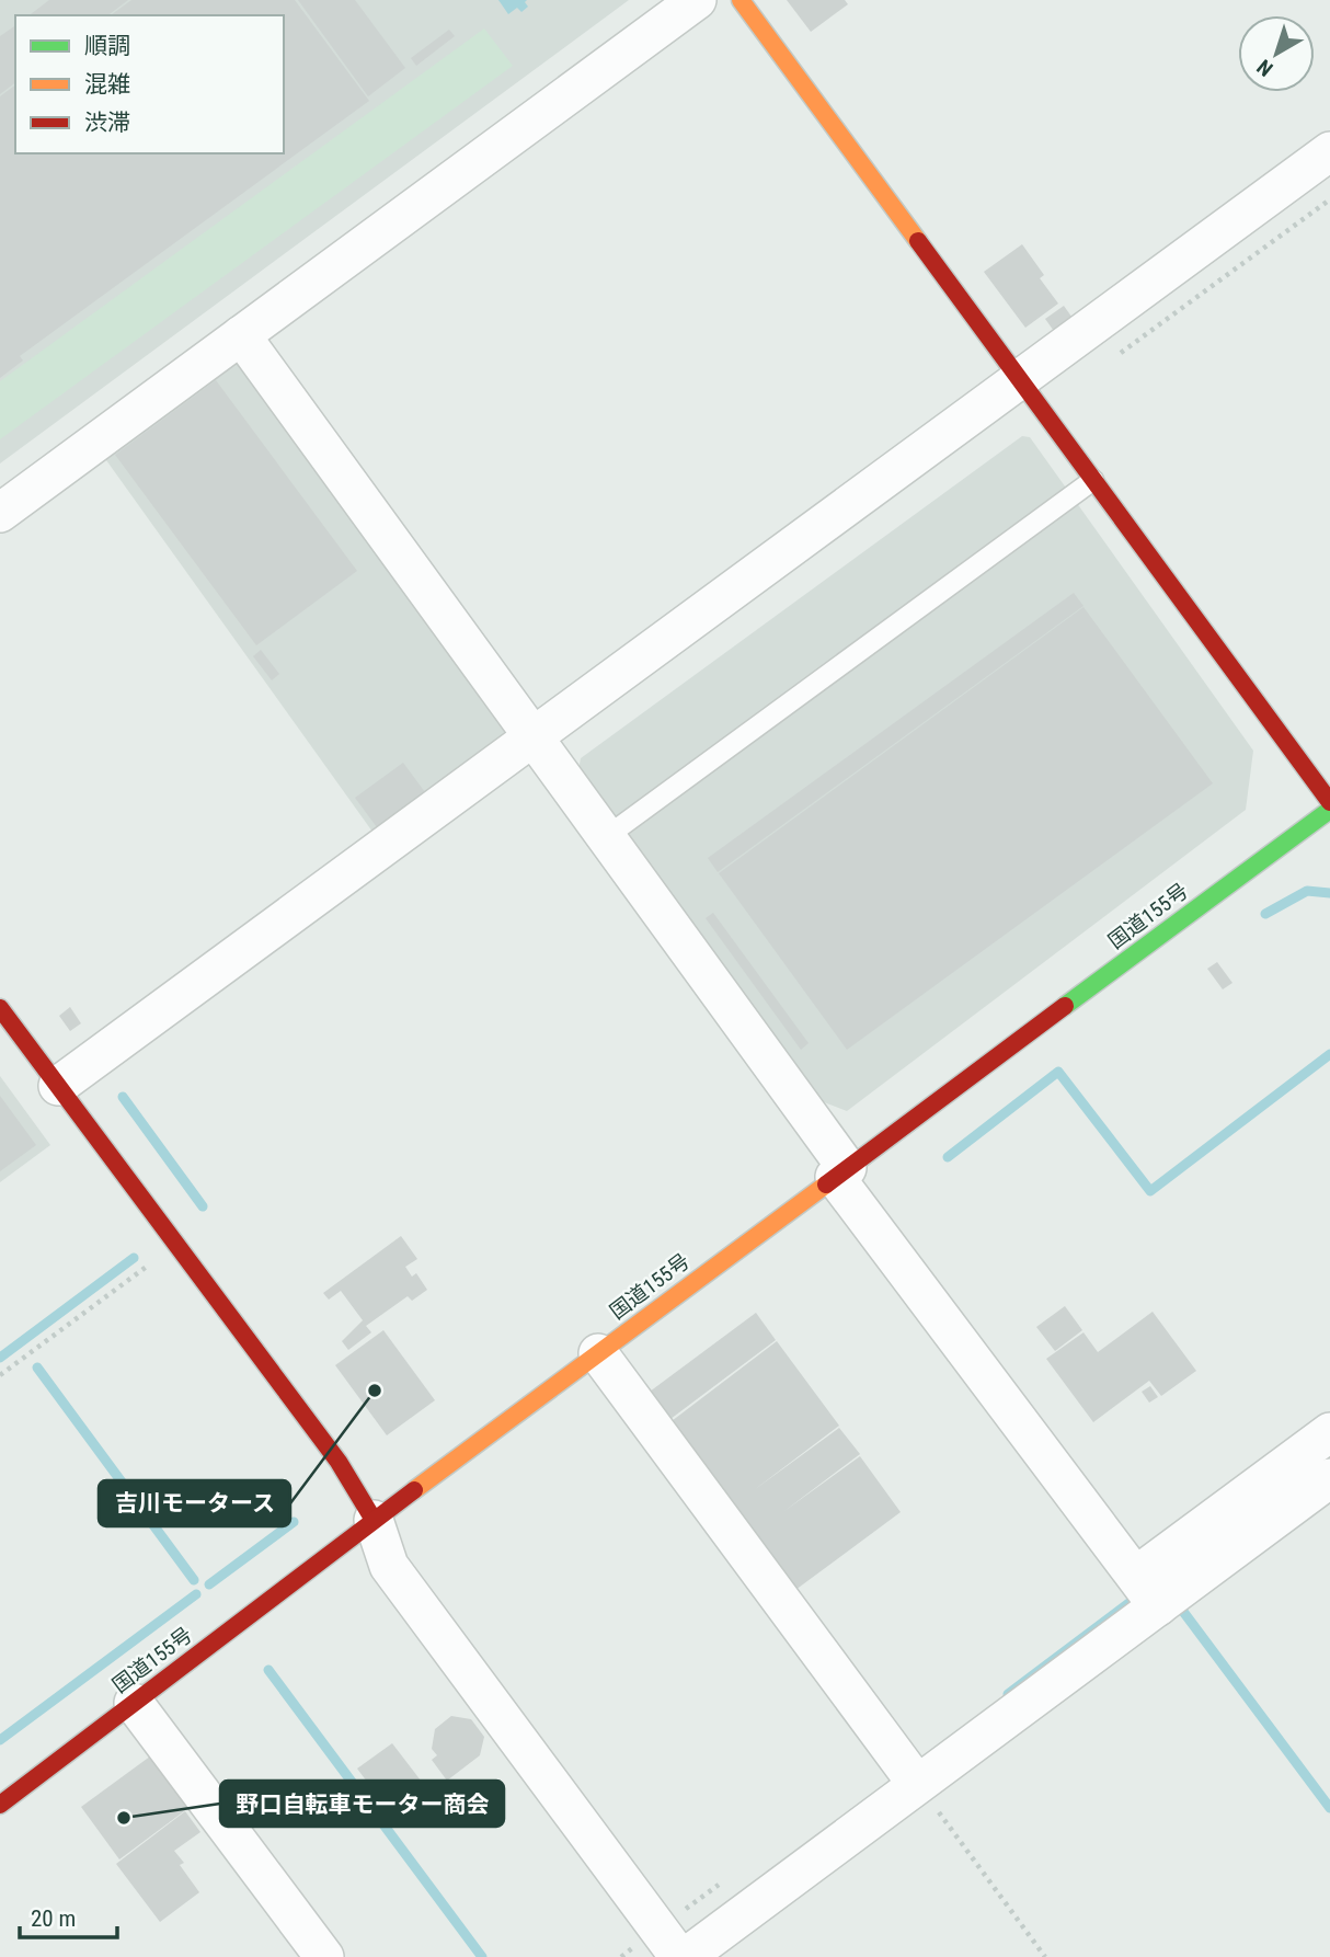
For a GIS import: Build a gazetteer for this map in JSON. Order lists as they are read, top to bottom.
{
  "streets": {
    "main road": ["国道155号"]
  },
  "places": ["吉川モータース", "野口自転車モーター商会"],
  "legend": ["順調", "混雑", "渋滞"],
  "scale_bar": "20 m",
  "north": "bottom left"
}
